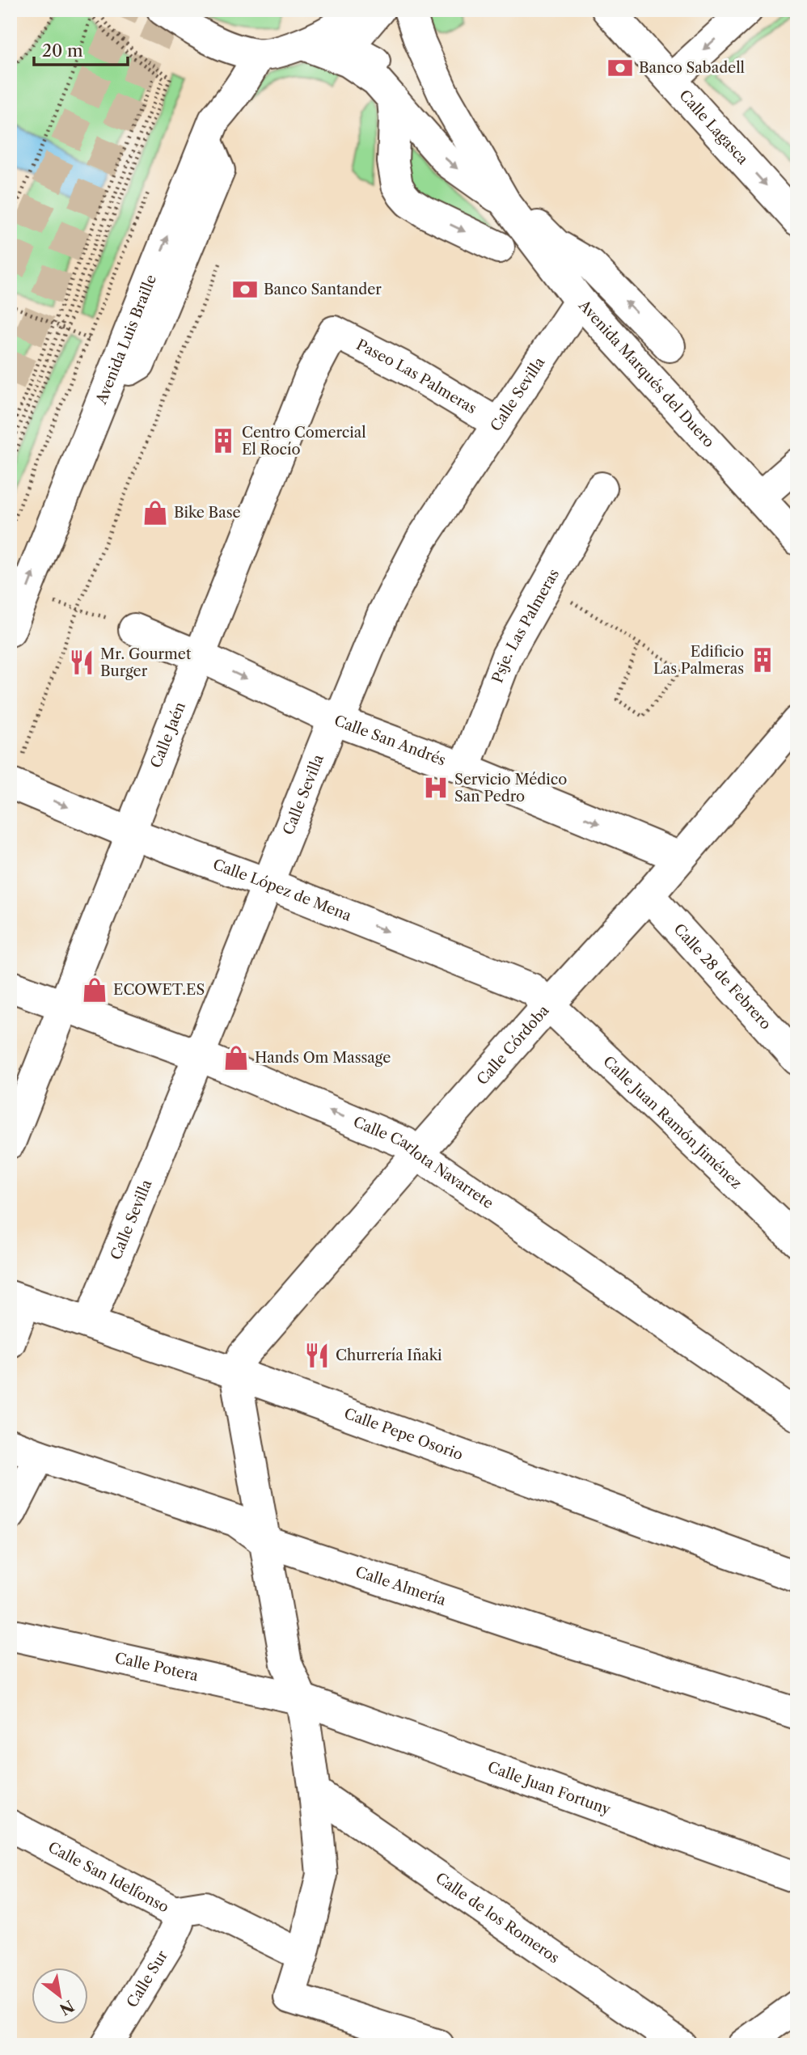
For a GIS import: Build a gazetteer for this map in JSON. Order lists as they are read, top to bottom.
{
  "streets": {
    "street": [
      "Calle Lagasca",
      "Avenida Luis Braille",
      "Avenida Marqués del Duero",
      "Paseo Las Palmeras",
      "Calle Sevilla",
      "Psje. Las Palmeras",
      "Calle Jaén",
      "Calle San Andrés",
      "Calle López de Mena",
      "Calle 28 de Febrero",
      "Calle Córdoba",
      "Calle Juan Ramón Jiménez",
      "Calle Carlota Navarrete",
      "Calle Pepe Osorio",
      "Calle Almería",
      "Calle Potera",
      "Calle Juan Fortuny",
      "Calle San Idelfonso",
      "Calle de los Romeros",
      "Calle Sur"
    ]
  },
  "crossings": [
    ["Avenida Marqués del Duero", "Calle Sevilla"],
    ["Paseo Las Palmeras", "Calle Sevilla"],
    ["Paseo Las Palmeras", "Calle Jaén"],
    ["Calle Sevilla", "Calle San Andrés"],
    ["Calle Sevilla", "Calle López de Mena"],
    ["Calle Sevilla", "Calle Carlota Navarrete"],
    ["Calle Sevilla", "Calle Pepe Osorio"],
    ["Psje. Las Palmeras", "Calle San Andrés"],
    ["Calle Jaén", "Calle San Andrés"],
    ["Calle Jaén", "Calle López de Mena"],
    ["Calle Jaén", "Calle Carlota Navarrete"],
    ["Calle San Andrés", "Calle Córdoba"],
    ["Calle López de Mena", "Calle Córdoba"],
    ["Calle López de Mena", "Calle Juan Ramón Jiménez"],
    ["Calle 28 de Febrero", "Calle Córdoba"],
    ["Calle Córdoba", "Calle Juan Ramón Jiménez"],
    ["Calle Córdoba", "Calle Carlota Navarrete"],
    ["Calle Córdoba", "Calle Pepe Osorio"],
    ["Calle Potera", "Calle Juan Fortuny"],
    ["Calle San Idelfonso", "Calle Sur"]
  ],
  "one_way": ["Avenida Luis Braille", "Calle San Andrés", "Calle López de Mena"],
  "places": {
    "bank": ["Banco Sabadell", "Banco Santander"],
    "building": ["Centro Comercial El Rocío", "Edificio Las Palmeras"],
    "shop": ["Bike Base", "ECOWET.ES", "Hands Om Massage"],
    "restaurant": ["Mr. Gourmet Burger", "Churrería Iñaki"],
    "hospital": ["Servicio Médico San Pedro"]
  },
  "scale_bar": "20 m",
  "north": "bottom right"
}
